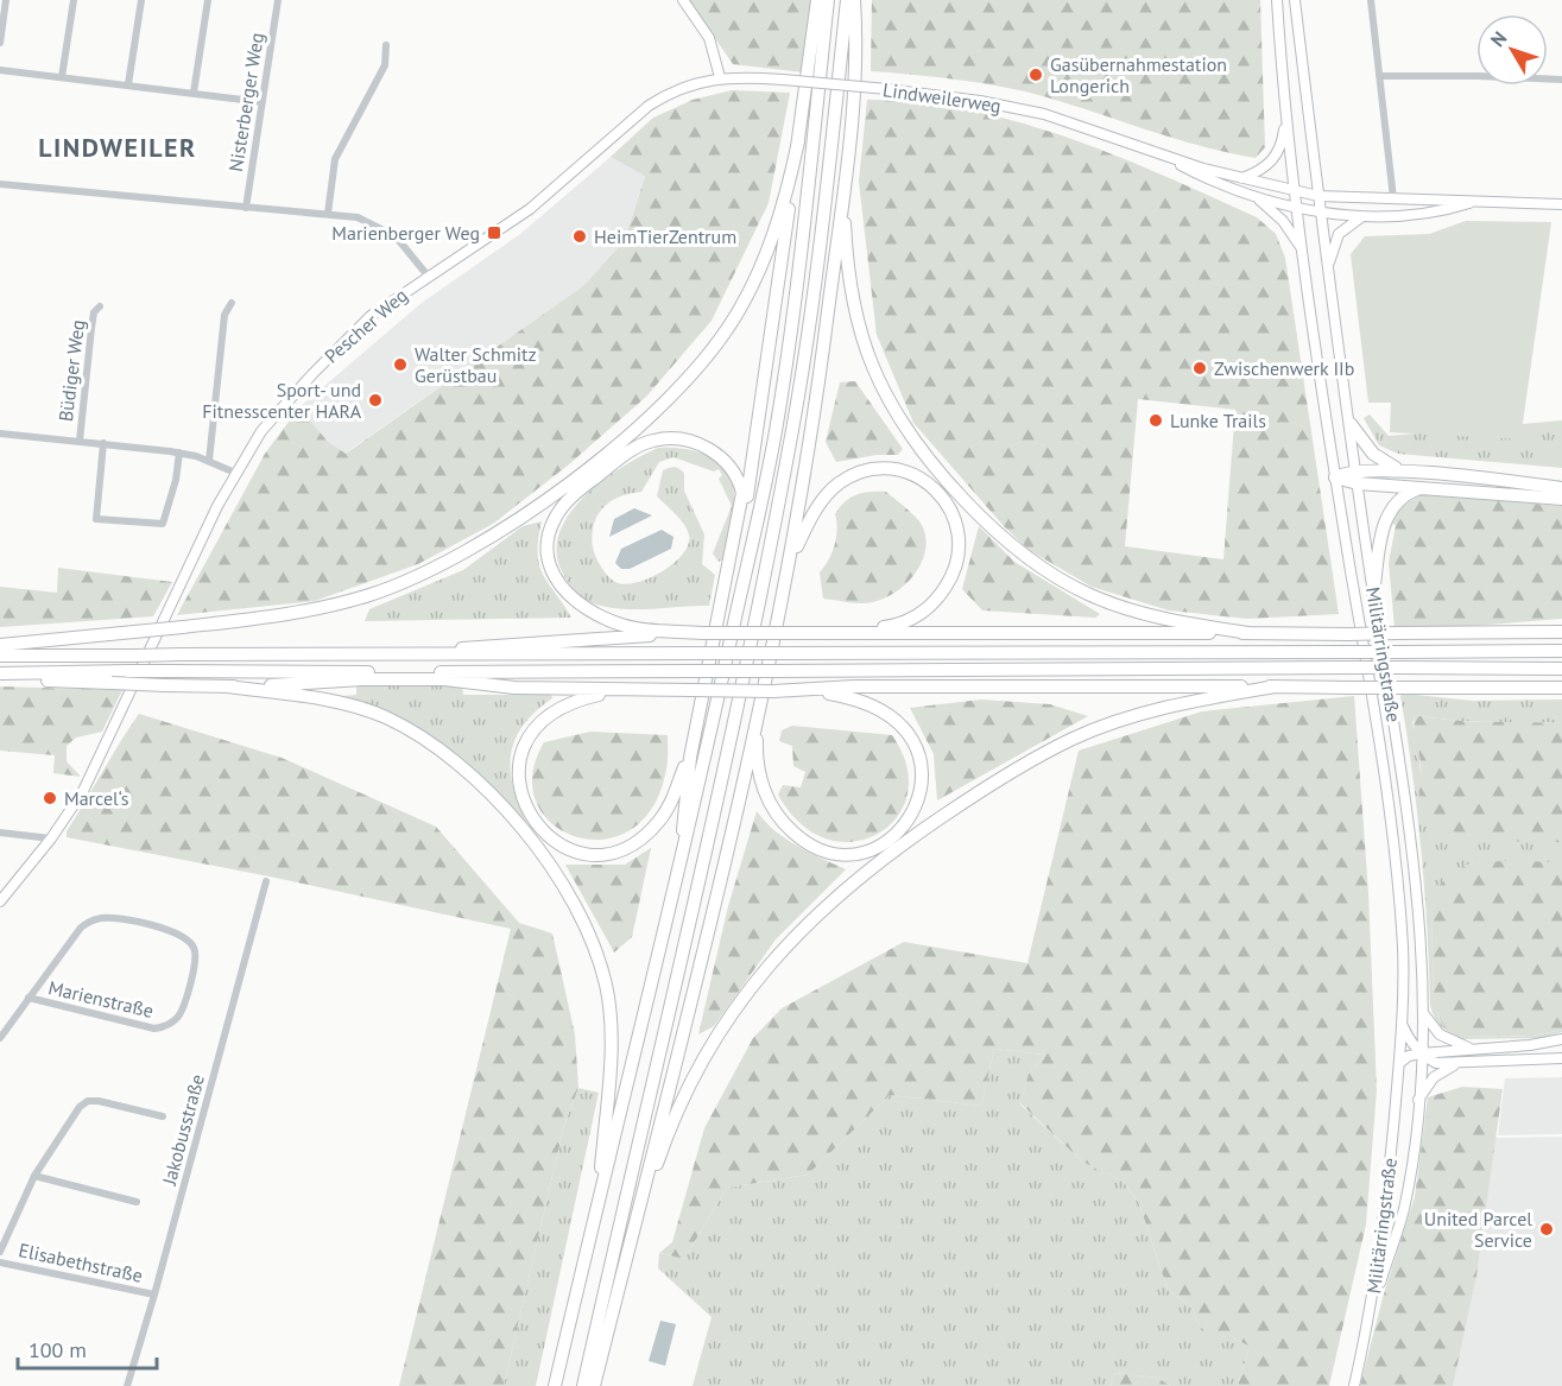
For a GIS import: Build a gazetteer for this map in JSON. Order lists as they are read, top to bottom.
{
  "streets": {
    "main road": ["Lindweilerweg", "Pescher Weg", "Militärringstraße"],
    "street": [
      "Nisterberger Weg",
      "Büdiger Weg",
      "Marienstraße",
      "Jakobusstraße",
      "Elisabethstraße"
    ]
  },
  "crossings": [
    ["Lindweilerweg", "Pescher Weg"],
    ["Lindweilerweg", "Militärringstraße"],
    ["Jakobusstraße", "Elisabethstraße"]
  ],
  "districts": ["LINDWEILER"],
  "places": {
    "other": [
      "Gasübernahmestation Longerich",
      "HeimTierZentrum",
      "Walter Schmitz Gerüstbau",
      "Zwischenwerk IIb",
      "Sport- und Fitnesscenter HARA",
      "Lunke Trails",
      "Marcel‘s",
      "United Parcel Service"
    ],
    "transit": ["Marienberger Weg"]
  },
  "scale_bar": "100 m",
  "north": "top left"
}
